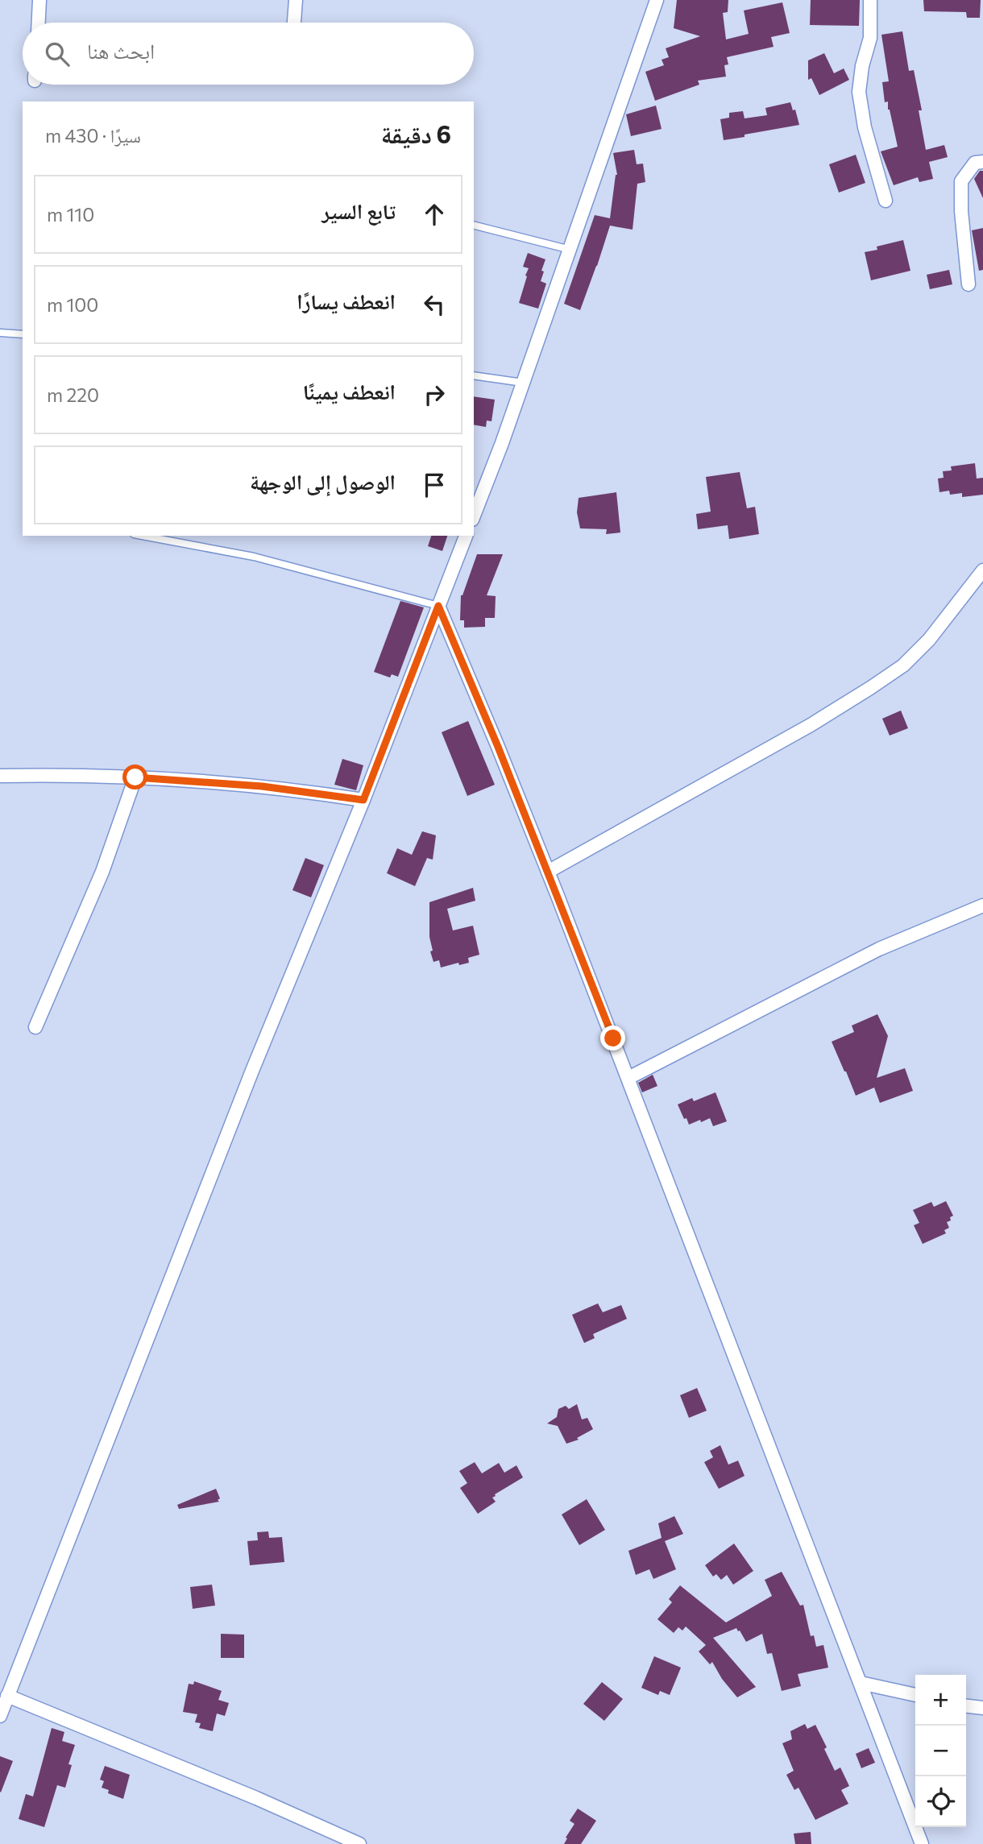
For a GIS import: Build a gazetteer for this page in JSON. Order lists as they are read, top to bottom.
{
  "page": {
    "search": "ابحث هنا",
    "heading": ["6 دقيقة", "سيرًا · 430 m"],
    "list": [
      ["تابع السير", "110 m"],
      ["انعطف يسارًا", "100 m"],
      ["انعطف يمينًا", "220 m"],
      "الوصول إلى الوجهة"
    ],
    "map_buttons": ["+", "−"]
  }
}
